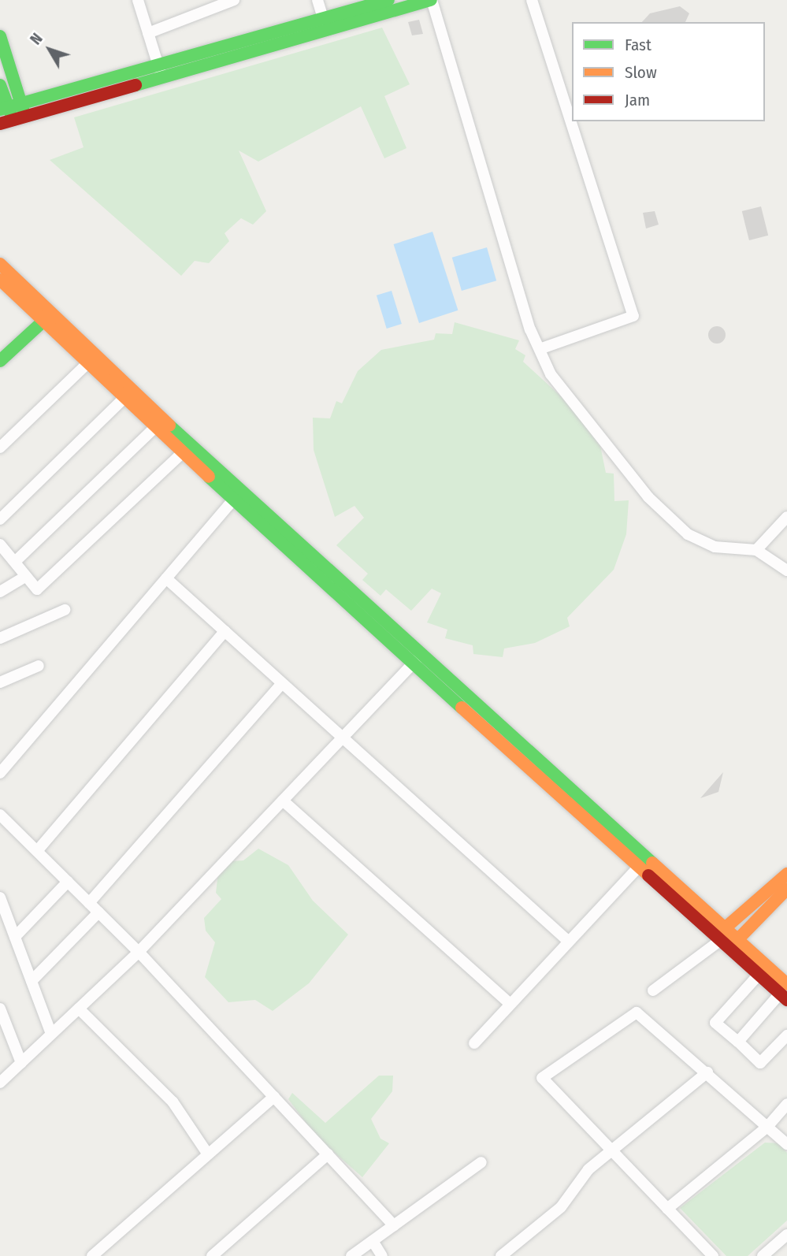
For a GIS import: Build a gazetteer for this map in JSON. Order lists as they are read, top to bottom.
{
  "legend": ["Fast", "Slow", "Jam"],
  "north": "top left"
}
